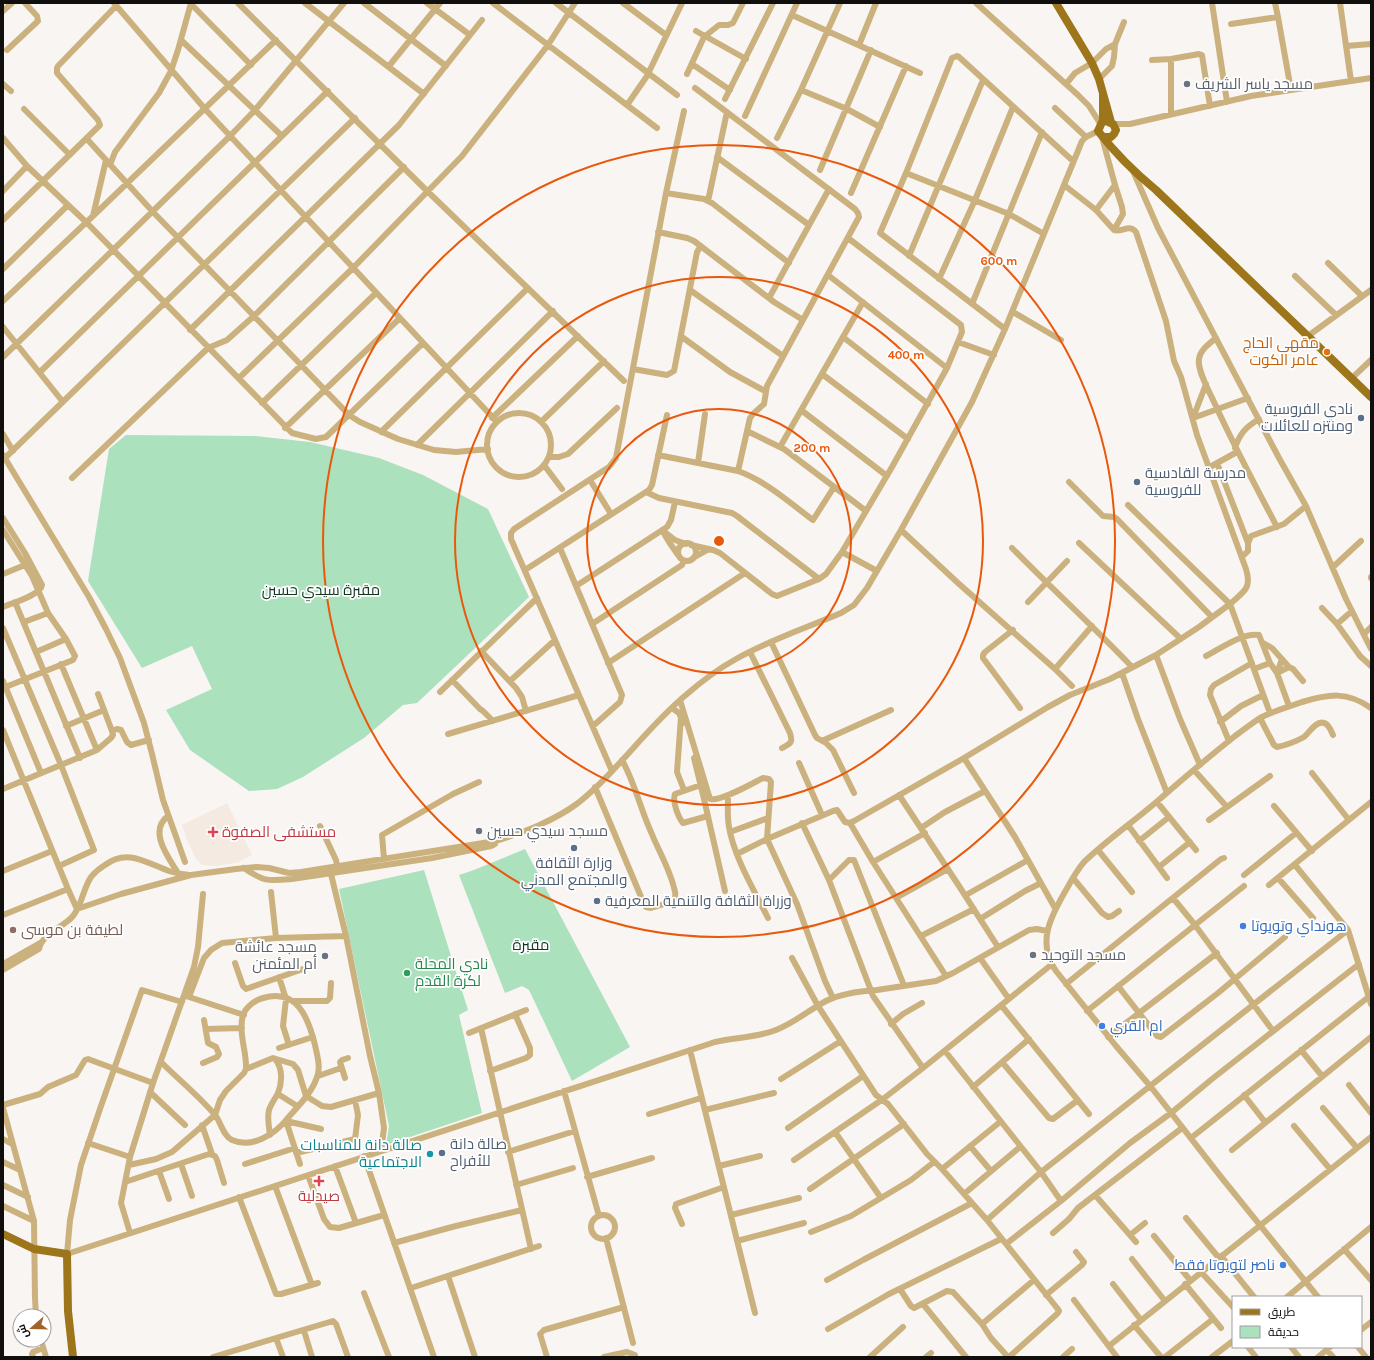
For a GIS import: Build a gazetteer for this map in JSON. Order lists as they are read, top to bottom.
{
  "parks": ["مقبرة سيدي حسين", "مقبرة"],
  "places": {
    "other": [
      "مسجد ياسر الشريف",
      "مقهي الحاج عامر الكوت",
      "نادي الفروسية ومنتزه للعائلات",
      "مدرسة القادسية للفروسية",
      "مسجد سيدي حسين",
      "وزارة الثقافة والمجتمع المدني",
      "وزراة الثقافة والتنمية المعرفية",
      "هونداي وتويوتا",
      "لطيفة بن موسى",
      "مسجد التوحيد",
      "مسجد عائشة أم المئمنن",
      "نادي المحلة لكرة القدم",
      "ام القري",
      "صالة دانة للأفراح",
      "صالة دانة للمناسبات الاجتماعية",
      "ناصر لتويوتا فقط"
    ],
    "health": ["مستشفى الصفوة", "صيدلية"]
  },
  "legend": ["طريق", "حديقة"],
  "north": "left",
  "rings": ["600 m", "400 m", "200 m"]
}
